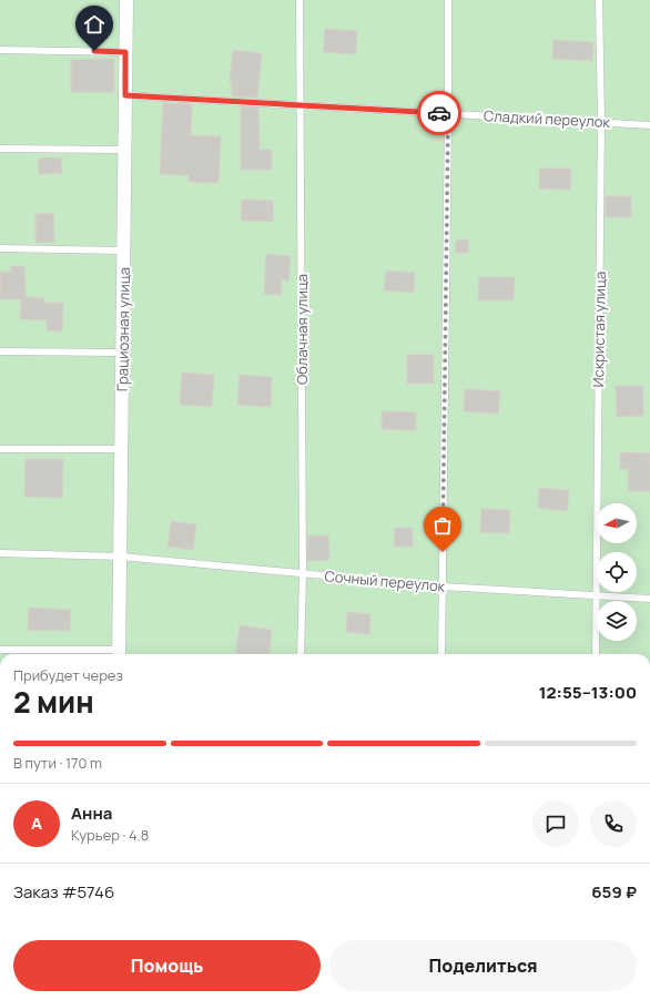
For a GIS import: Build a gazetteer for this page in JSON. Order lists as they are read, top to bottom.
{
  "streets": {
    "street": ["Грациозная улица"],
    "lane": [
      "Сладкий переулок",
      "Облачная улица",
      "Искристая улица",
      "Сочный переулок"
    ]
  },
  "crossings": [
    ["Сладкий переулок", "Грациозная улица"],
    ["Сладкий переулок", "Облачная улица"],
    ["Сладкий переулок", "Искристая улица"],
    ["Грациозная улица", "Сочный переулок"],
    ["Облачная улица", "Сочный переулок"],
    ["Искристая улица", "Сочный переулок"]
  ],
  "north": "left",
  "page": {
    "heading": ["2 мин", "Прибудет через", "12:55–13:00"],
    "panel": [
      "Анна",
      "Курьер · 4.8",
      "Заказ #5746",
      "659 ₽"
    ],
    "bar": "В пути · 170 m",
    "round": "А",
    "buttons": ["Помощь", "Поделиться"]
  }
}
